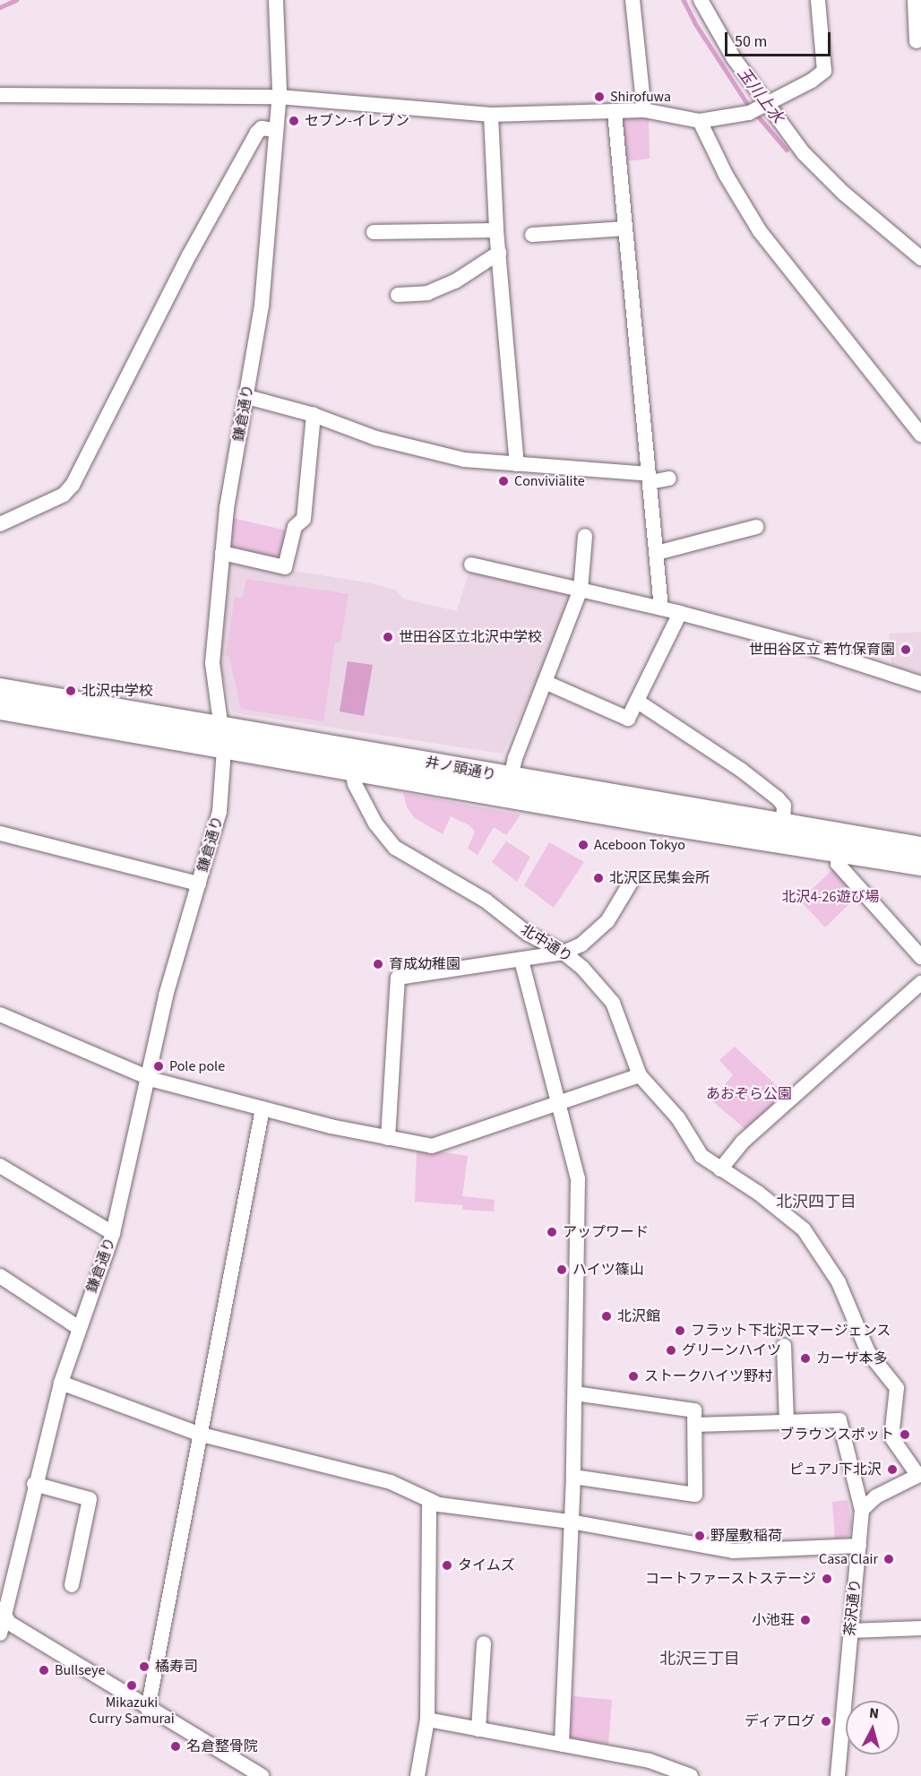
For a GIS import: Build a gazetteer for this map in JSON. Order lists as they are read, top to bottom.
{
  "streets": {
    "main road": ["井ノ頭通り"],
    "street": ["鎌倉通り", "北中通り", "茶沢通り"]
  },
  "crossings": [
    ["鎌倉通り", "井ノ頭通り"],
    ["井ノ頭通り", "北中通り"]
  ],
  "districts": ["北沢四丁目", "北沢三丁目"],
  "water": ["玉川上水"],
  "parks": ["北沢4-26遊び場", "あおぞら公園"],
  "places": [
    "Shirofuwa",
    "セブン-イレブン",
    "Convivialite",
    "世田谷区立北沢中学校",
    "世田谷区立 若竹保育園",
    "北沢中学校",
    "Aceboon Tokyo",
    "北沢区民集会所",
    "育成幼稚園",
    "Pole pole",
    "アップワード",
    "ハイツ篠山",
    "北沢館",
    "フラット下北沢エマージェンス",
    "グリーンハイツ",
    "カーザ本多",
    "ストークハイツ野村",
    "ブラウンスポット",
    "ピュアJ下北沢",
    "野屋敷稲荷",
    "Casa Clair",
    "タイムズ",
    "コートファーストステージ",
    "小池荘",
    "橘寿司",
    "Bullseye",
    "Mikazuki Curry Samurai",
    "ディアログ",
    "名倉整骨院"
  ],
  "scale_bar": "50 m",
  "north": "top"
}
